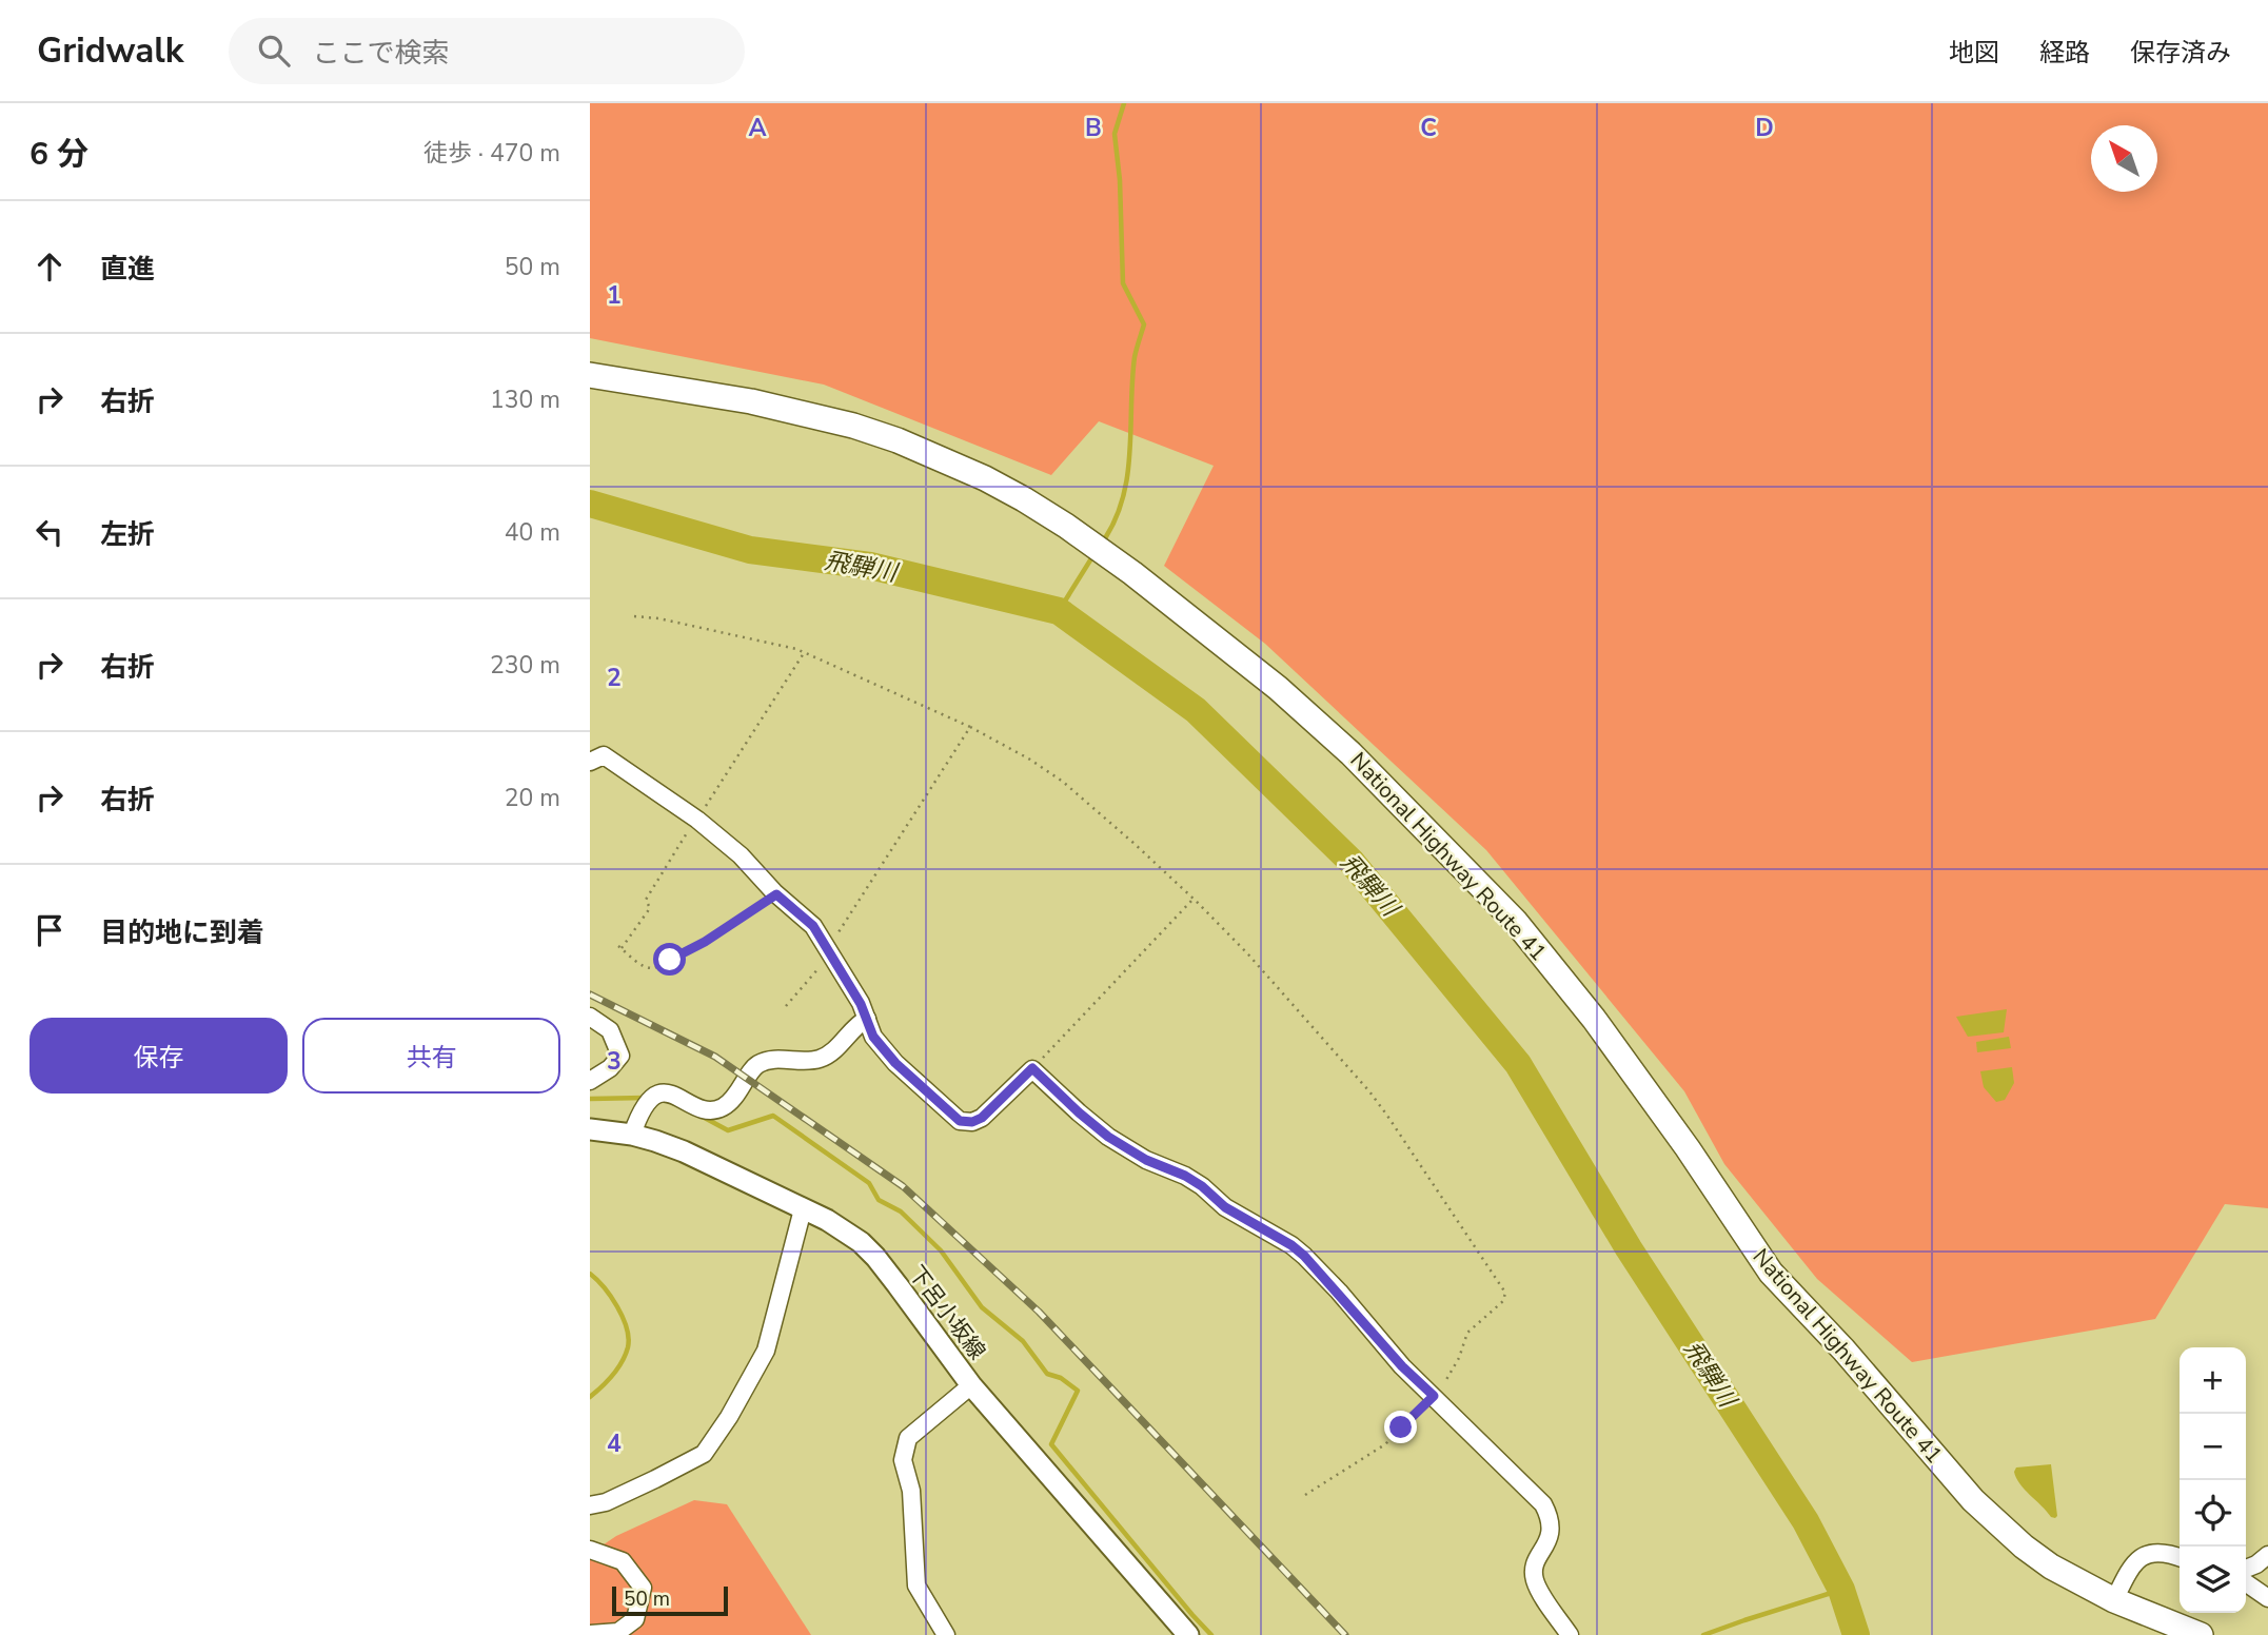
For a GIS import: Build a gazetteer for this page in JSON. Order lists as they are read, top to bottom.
{
  "streets": {
    "highway": ["National Highway Route 41"],
    "main road": ["下呂小坂線"]
  },
  "water": ["飛騨川"],
  "scale_bar": "50 m",
  "north": "top left",
  "page": {
    "header": "Gridwalk",
    "search": "ここで検索",
    "nav": ["地図", "経路", "保存済み"],
    "heading": ["6 分", "徒歩 · 470 m"],
    "list": [
      ["直進", "50 m"],
      ["右折", "130 m"],
      ["左折", "40 m"],
      ["右折", "230 m"],
      ["右折", "20 m"],
      "目的地に到着"
    ],
    "buttons": ["保存", "共有"],
    "map_buttons": ["+", "−"],
    "scale": "50 m"
  },
  "grid": {
    "columns": [
      "A",
      "B",
      "C",
      "D"
    ],
    "rows": [
      "1",
      "2",
      "3",
      "4"
    ]
  }
}
